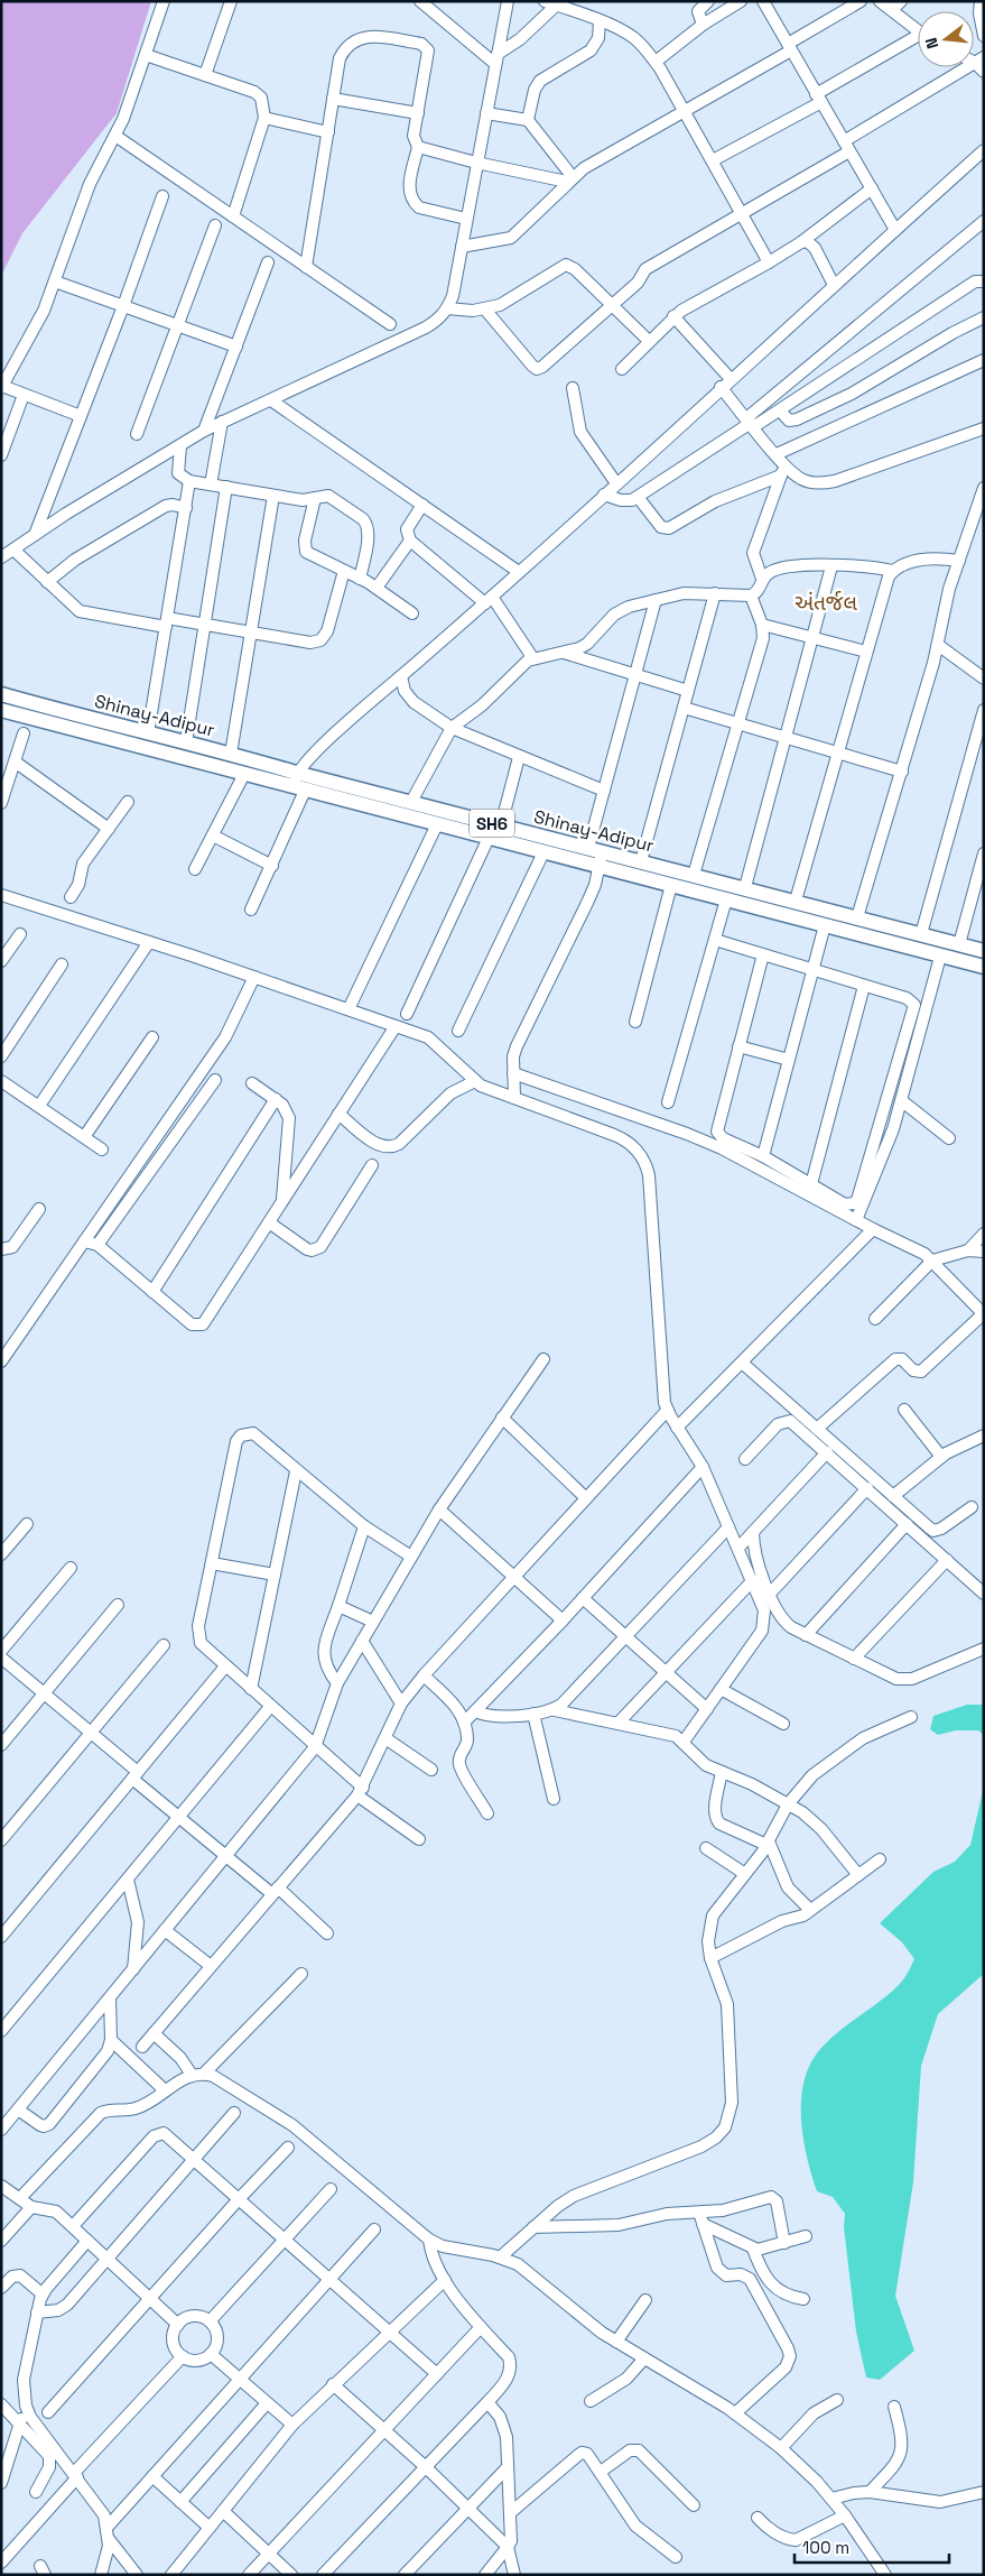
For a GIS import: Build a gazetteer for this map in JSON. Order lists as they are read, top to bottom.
{
  "streets": {
    "main road": ["Shinay-Adipur", "SH6"]
  },
  "districts": ["અંતર્જલ"],
  "scale_bar": "100 m",
  "north": "left"
}
